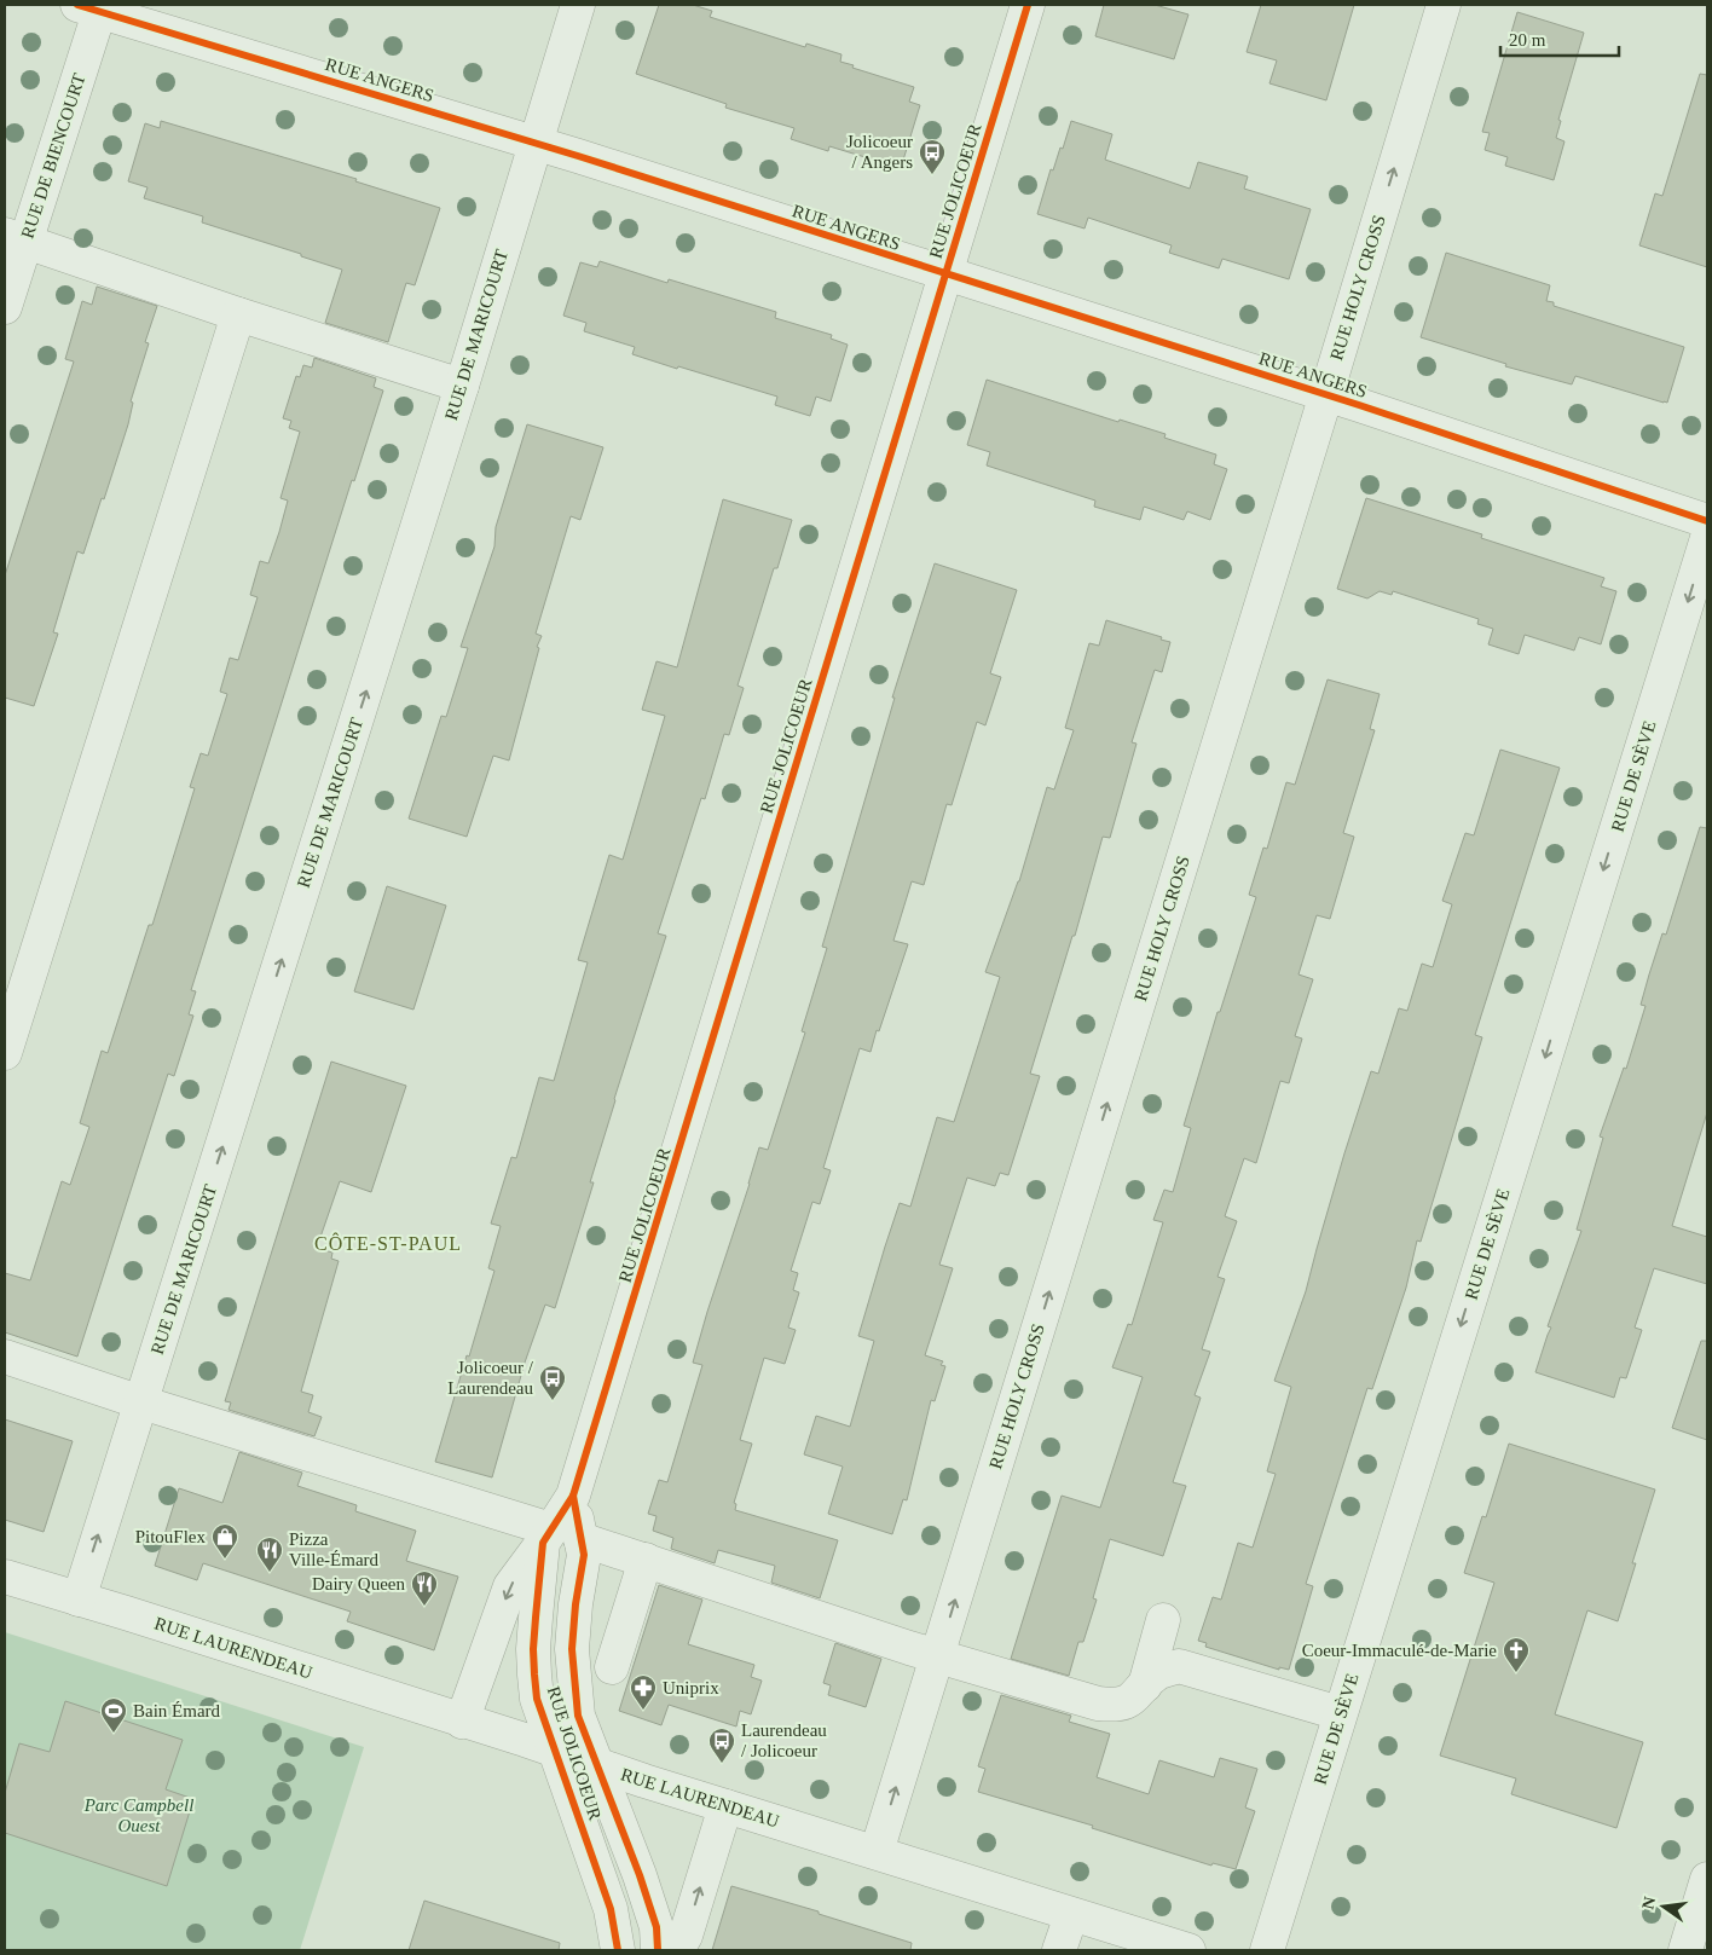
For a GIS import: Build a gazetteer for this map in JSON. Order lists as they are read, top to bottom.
{
  "streets": {
    "street": [
      "RUE ANGERS",
      "RUE DE BIENCOURT",
      "RUE JOLICOEUR",
      "RUE HOLY CROSS",
      "RUE DE MARICOURT",
      "RUE DE SÈVE",
      "RUE LAURENDEAU"
    ]
  },
  "crossings": [
    ["RUE ANGERS", "RUE DE BIENCOURT"],
    ["RUE ANGERS", "RUE JOLICOEUR"],
    ["RUE ANGERS", "RUE HOLY CROSS"],
    ["RUE ANGERS", "RUE DE MARICOURT"],
    ["RUE JOLICOEUR", "RUE LAURENDEAU"],
    ["RUE HOLY CROSS", "RUE LAURENDEAU"],
    ["RUE DE MARICOURT", "RUE LAURENDEAU"]
  ],
  "one_way": ["RUE HOLY CROSS", "RUE DE SÈVE"],
  "districts": ["CÔTE-ST-PAUL"],
  "parks": ["Parc Campbell Ouest"],
  "places": {
    "bus stop": ["Jolicoeur / Angers", "Jolicoeur / Laurendeau", "Laurendeau / Jolicoeur"],
    "shop": ["PitouFlex"],
    "restaurant": ["Pizza Ville-Émard", "Dairy Queen"],
    "church": ["Coeur-Immaculé-de-Marie"],
    "pharmacy": ["Uniprix"],
    "sports": ["Bain Émard"]
  },
  "scale_bar": "20 m",
  "north": "left"
}
